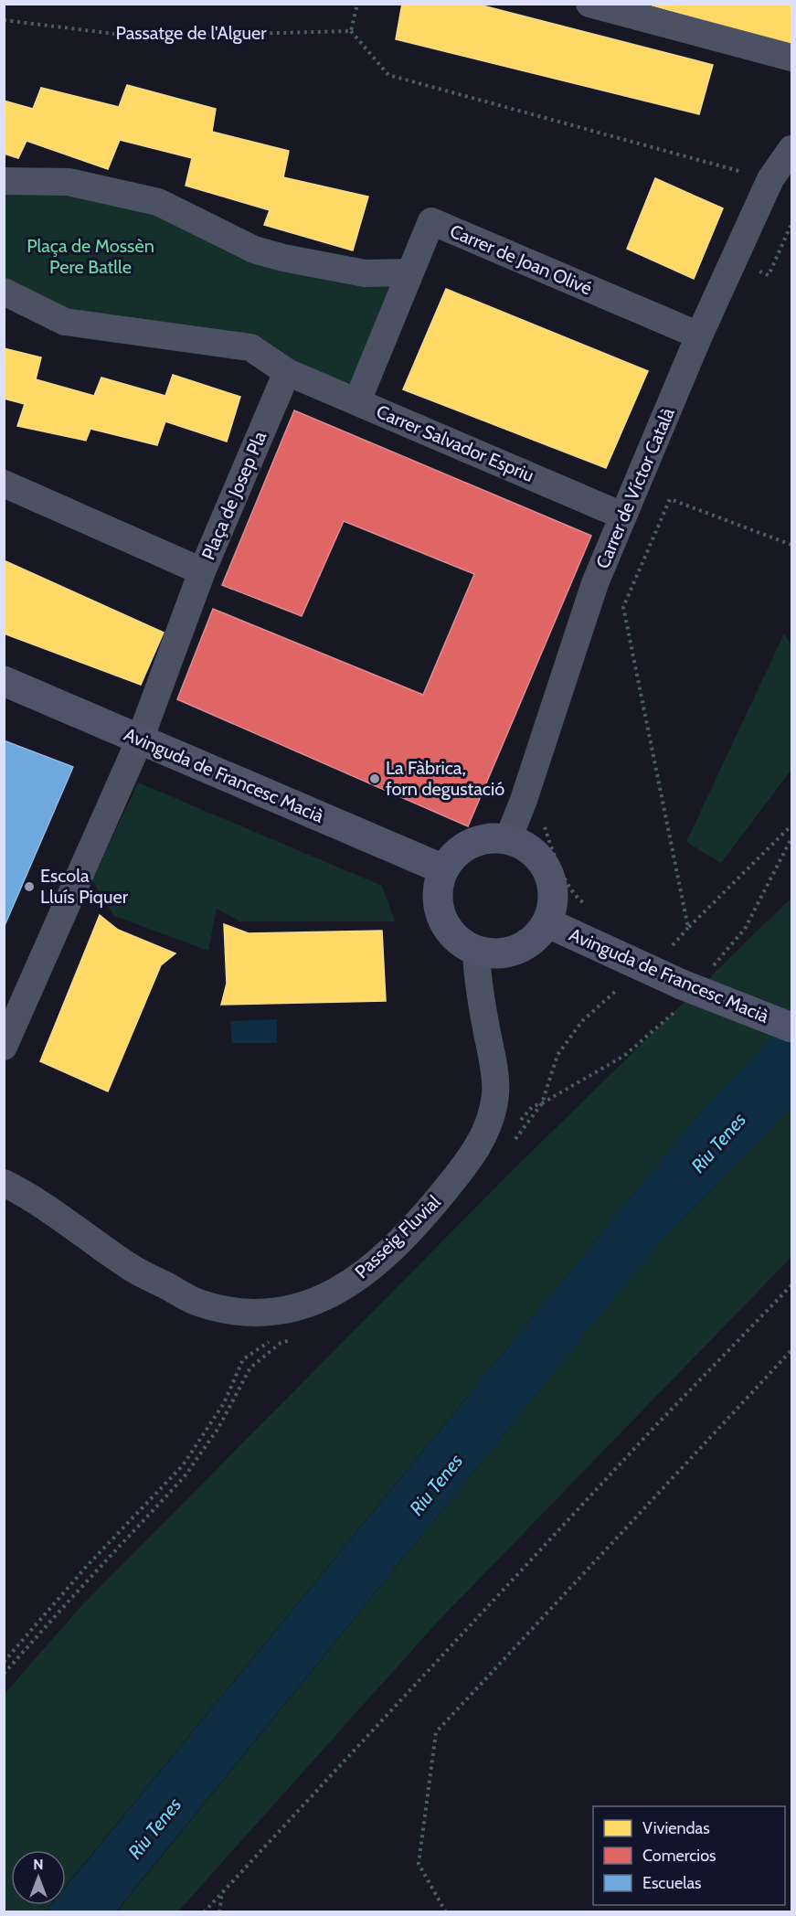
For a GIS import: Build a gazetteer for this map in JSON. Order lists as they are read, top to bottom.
{
  "streets": {
    "street": [
      "Carrer de Joan Olivé",
      "Carrer Salvador Espriu",
      "Carrer de Víctor Català",
      "Plaça de Josep Pla",
      "Avinguda de Francesc Macià",
      "Passeig Fluvial"
    ],
    "path": ["Passatge de l'Alguer"]
  },
  "crossings": [
    ["Carrer de Joan Olivé", "Carrer Salvador Espriu"],
    ["Carrer de Joan Olivé", "Carrer de Víctor Català"],
    ["Carrer Salvador Espriu", "Carrer de Víctor Català"],
    ["Carrer Salvador Espriu", "Plaça de Josep Pla"],
    ["Carrer de Víctor Català", "Avinguda de Francesc Macià"],
    ["Carrer de Víctor Català", "Passeig Fluvial"],
    ["Avinguda de Francesc Macià", "Passeig Fluvial"]
  ],
  "water": ["Riu Tenes"],
  "parks": ["Plaça de Mossèn Pere Batlle"],
  "places": ["La Fàbrica, forn degustació", "Escola Lluís Piquer"],
  "legend": ["Viviendas", "Comercios", "Escuelas"],
  "north": "top"
}
